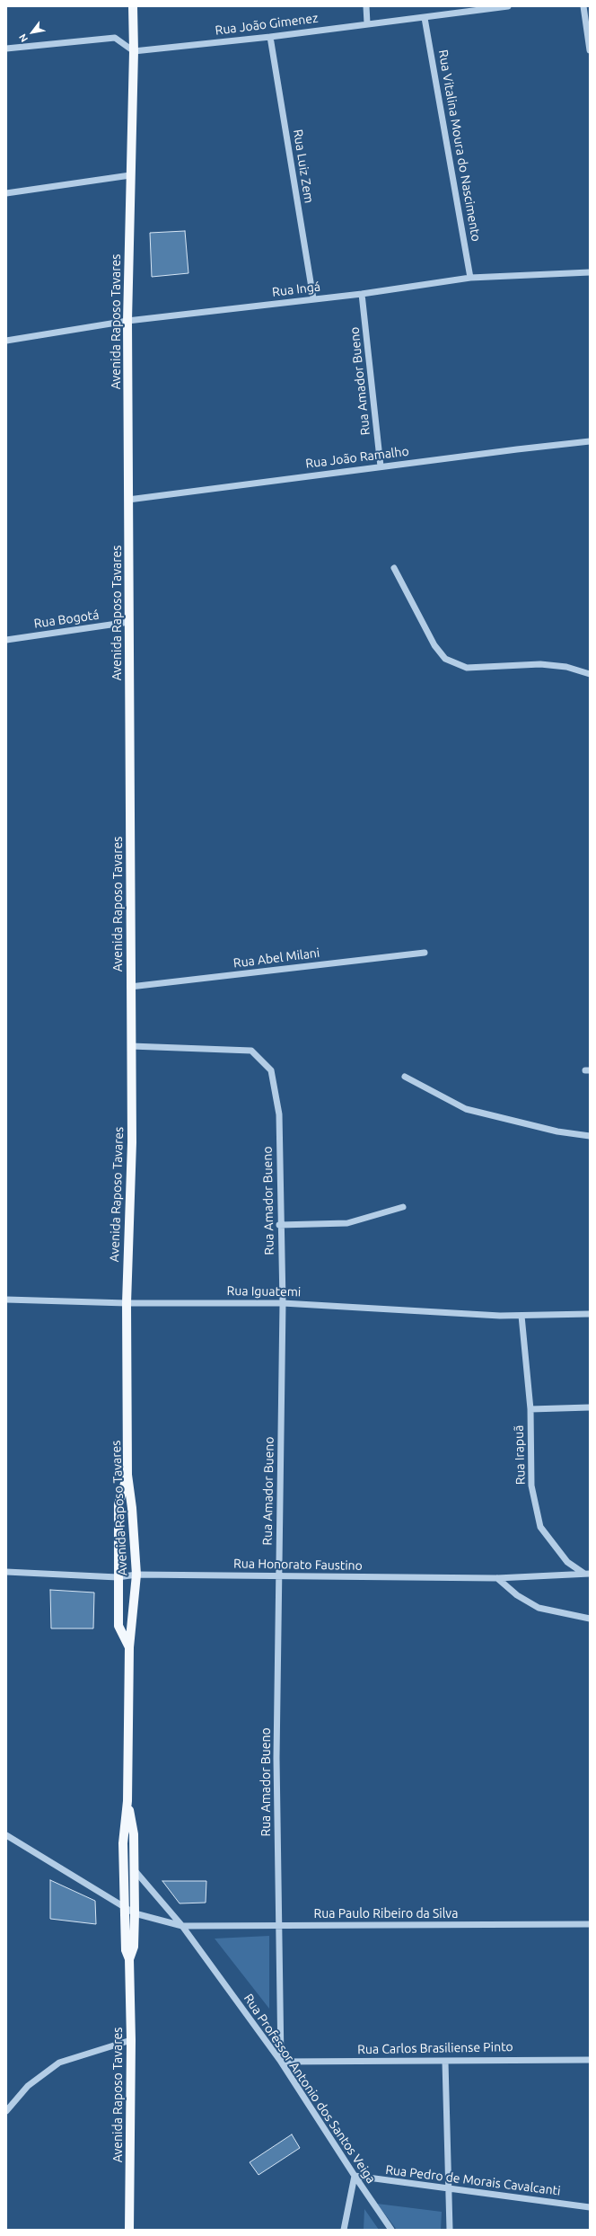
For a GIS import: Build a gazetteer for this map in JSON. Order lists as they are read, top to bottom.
{
  "streets": {
    "main road": ["Avenida Raposo Tavares"],
    "street": [
      "Rua João Gimenez",
      "Rua Vitalina Moura do Nascimento",
      "Rua Luiz Zem",
      "Rua Ingá",
      "Rua Amador Bueno",
      "Rua João Ramalho",
      "Rua Bogotá",
      "Rua Abel Milani",
      "Rua Iguatemi",
      "Rua Irapuã",
      "Rua Honorato Faustino",
      "Rua Paulo Ribeiro da Silva",
      "Rua Carlos Brasiliense Pinto",
      "Rua Professor Antonio dos Santos Veiga",
      "Rua Pedro de Morais Cavalcanti"
    ]
  },
  "crossings": [
    ["Rua João Gimenez", "Rua Vitalina Moura do Nascimento"],
    ["Rua João Gimenez", "Rua Luiz Zem"],
    ["Rua João Gimenez", "Avenida Raposo Tavares"],
    ["Rua Vitalina Moura do Nascimento", "Rua Ingá"],
    ["Rua Luiz Zem", "Rua Ingá"],
    ["Rua Ingá", "Avenida Raposo Tavares"],
    ["Rua Ingá", "Rua Amador Bueno"],
    ["Avenida Raposo Tavares", "Rua Amador Bueno"],
    ["Avenida Raposo Tavares", "Rua João Ramalho"],
    ["Avenida Raposo Tavares", "Rua Bogotá"],
    ["Avenida Raposo Tavares", "Rua Abel Milani"],
    ["Avenida Raposo Tavares", "Rua Iguatemi"],
    ["Avenida Raposo Tavares", "Rua Honorato Faustino"],
    ["Avenida Raposo Tavares", "Rua Professor Antonio dos Santos Veiga"],
    ["Rua Amador Bueno", "Rua João Ramalho"],
    ["Rua Amador Bueno", "Rua Iguatemi"],
    ["Rua Amador Bueno", "Rua Honorato Faustino"],
    ["Rua Amador Bueno", "Rua Paulo Ribeiro da Silva"],
    ["Rua Amador Bueno", "Rua Carlos Brasiliense Pinto"],
    ["Rua Amador Bueno", "Rua Professor Antonio dos Santos Veiga"],
    ["Rua Iguatemi", "Rua Irapuã"],
    ["Rua Irapuã", "Rua Honorato Faustino"],
    ["Rua Paulo Ribeiro da Silva", "Rua Professor Antonio dos Santos Veiga"],
    ["Rua Carlos Brasiliense Pinto", "Rua Professor Antonio dos Santos Veiga"],
    ["Rua Professor Antonio dos Santos Veiga", "Rua Pedro de Morais Cavalcanti"]
  ],
  "north": "bottom left"
}
